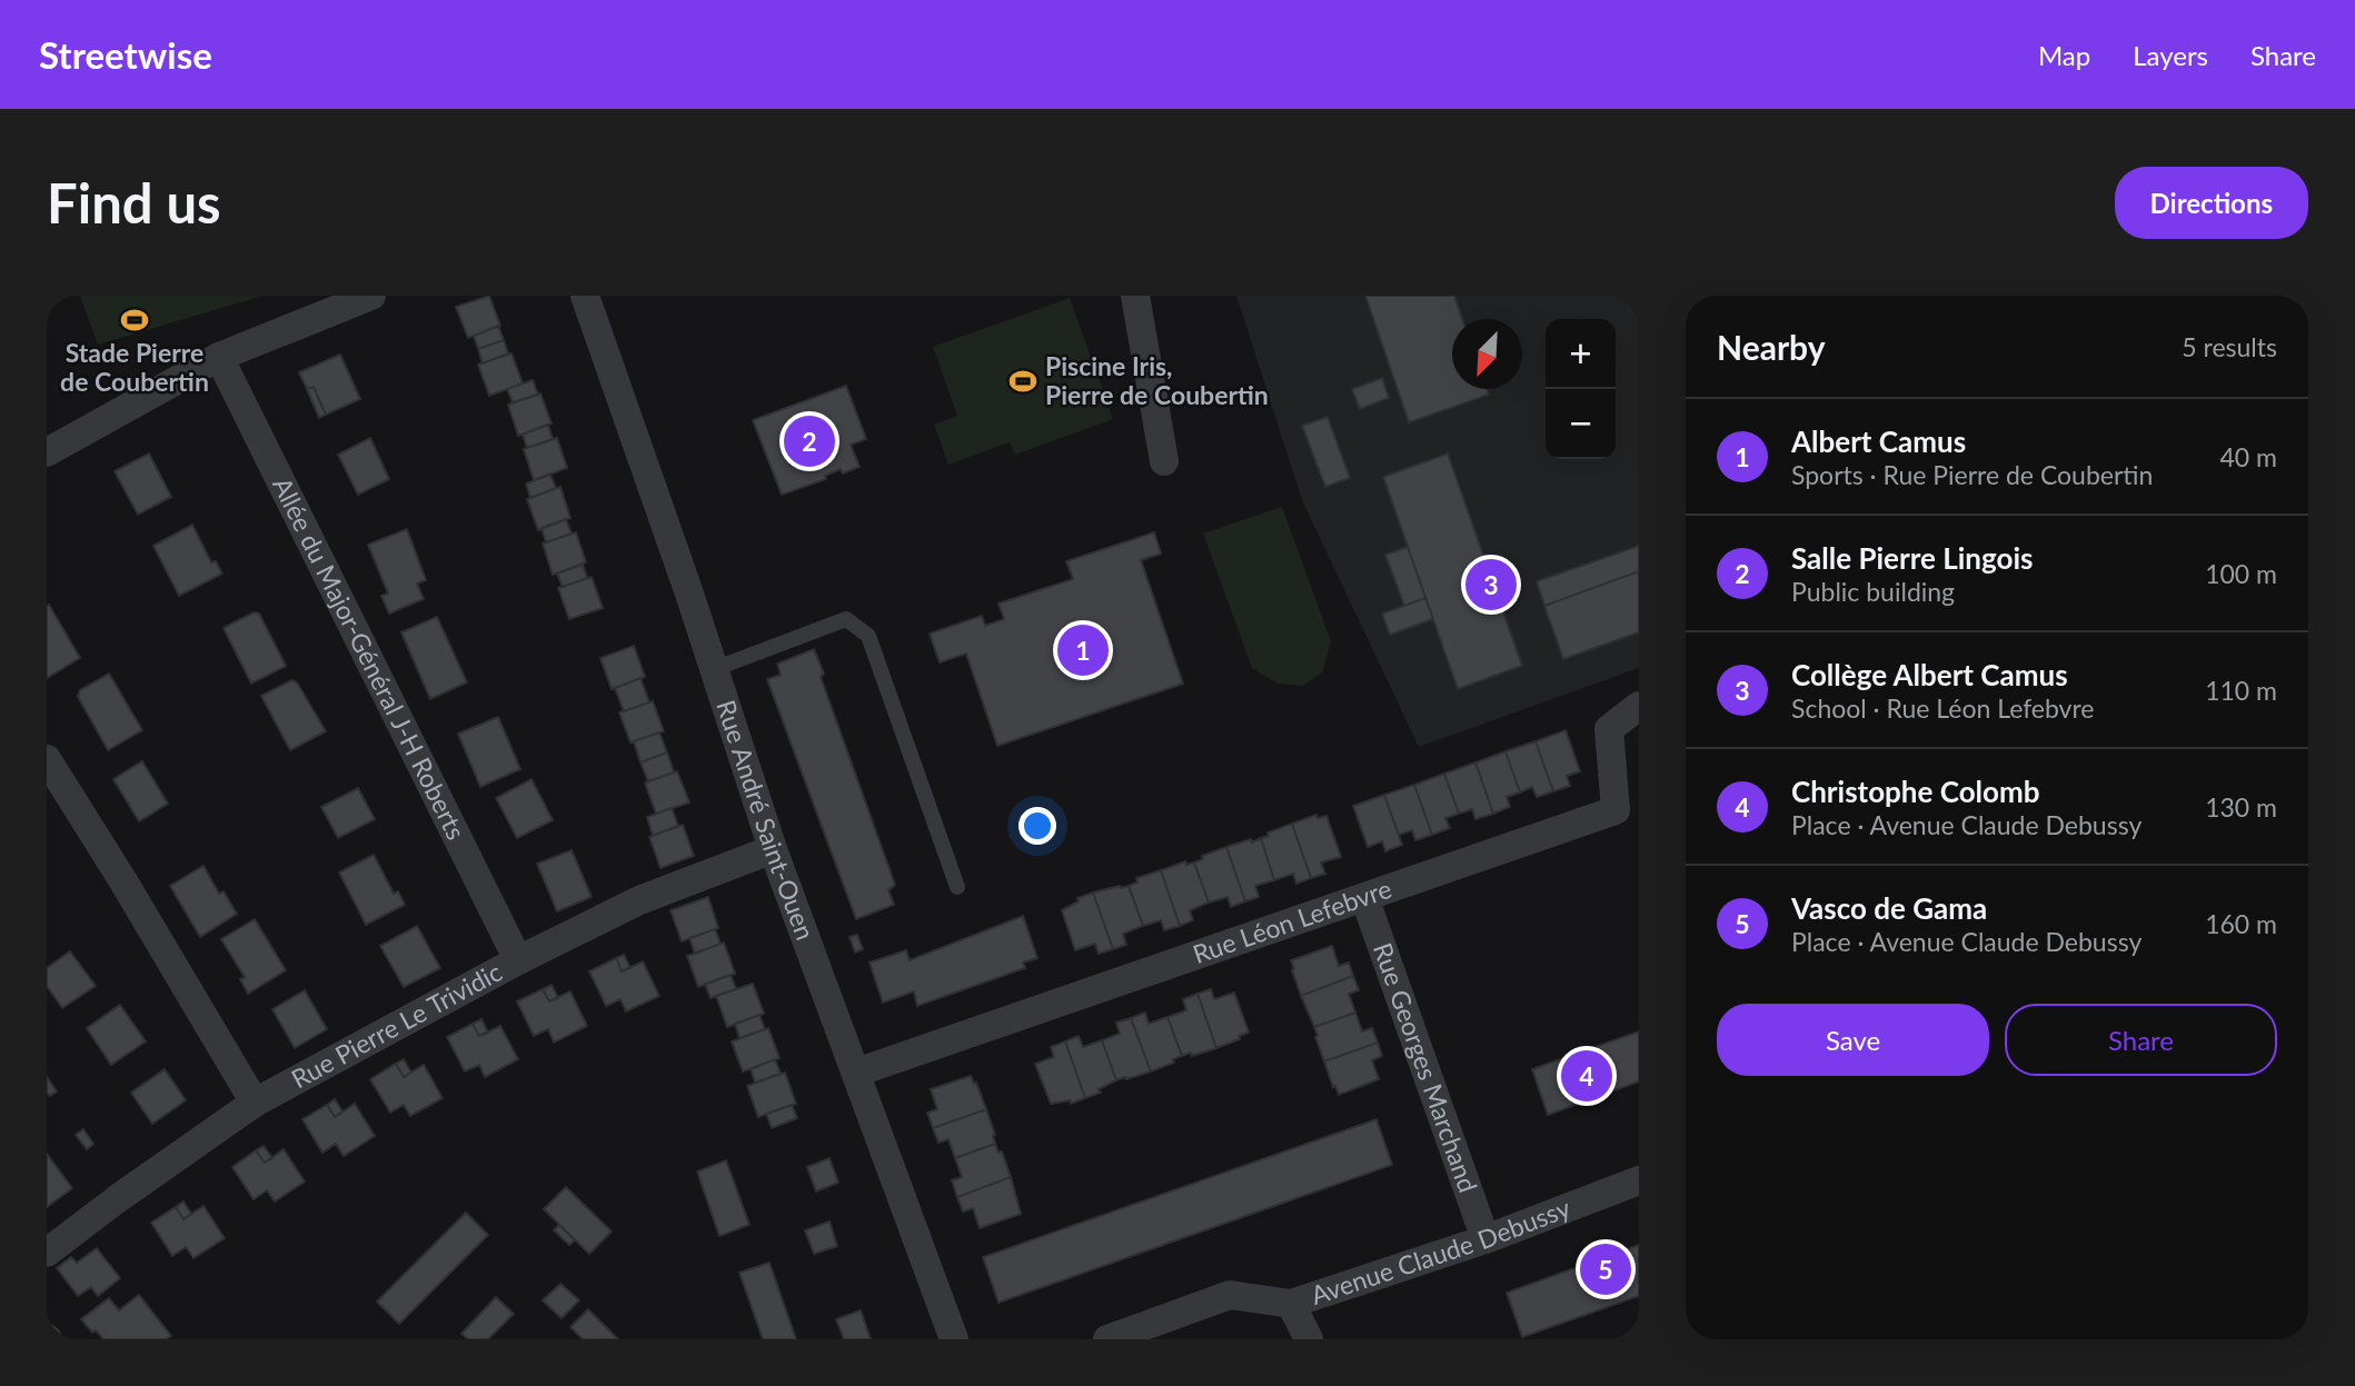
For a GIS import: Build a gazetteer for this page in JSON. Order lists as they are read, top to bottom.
{
  "streets": {
    "street": [
      "Allée du Major-Général J-H Roberts",
      "Rue André Saint-Ouen",
      "Rue Léon Lefebvre",
      "Rue Pierre Le Trividic",
      "Rue Georges Marchand",
      "Avenue Claude Debussy"
    ]
  },
  "crossings": [
    ["Allée du Major-Général J-H Roberts", "Rue Pierre Le Trividic"],
    ["Rue André Saint-Ouen", "Rue Léon Lefebvre"],
    ["Rue André Saint-Ouen", "Rue Pierre Le Trividic"],
    ["Rue Léon Lefebvre", "Rue Georges Marchand"],
    ["Rue Georges Marchand", "Avenue Claude Debussy"]
  ],
  "places": {
    "sports": ["Stade Pierre de Coubertin", "Piscine Iris, Pierre de Coubertin"]
  },
  "north": "bottom left",
  "page": {
    "header": "Streetwise",
    "nav": ["Map", "Layers", "Share"],
    "buttons": [
      "Directions",
      ["Save", "Share"]
    ],
    "title": "Find us",
    "heading": ["Nearby", "5 results"],
    "map_buttons": ["+", "−"],
    "list": [
      {
        "mark": "1",
        "name": "Albert Camus",
        "note": "Sports · Rue Pierre de Coubertin",
        "value": "40 m"
      },
      {
        "mark": "2",
        "name": "Salle Pierre Lingois",
        "note": "Public building",
        "value": "100 m"
      },
      {
        "mark": "3",
        "name": "Collège Albert Camus",
        "note": "School · Rue Léon Lefebvre",
        "value": "110 m"
      },
      {
        "mark": "4",
        "name": "Christophe Colomb",
        "note": "Place · Avenue Claude Debussy",
        "value": "130 m"
      },
      {
        "mark": "5",
        "name": "Vasco de Gama",
        "note": "Place · Avenue Claude Debussy",
        "value": "160 m"
      }
    ],
    "pins": [
      "2",
      "3",
      "1",
      "4",
      "5"
    ]
  }
}
